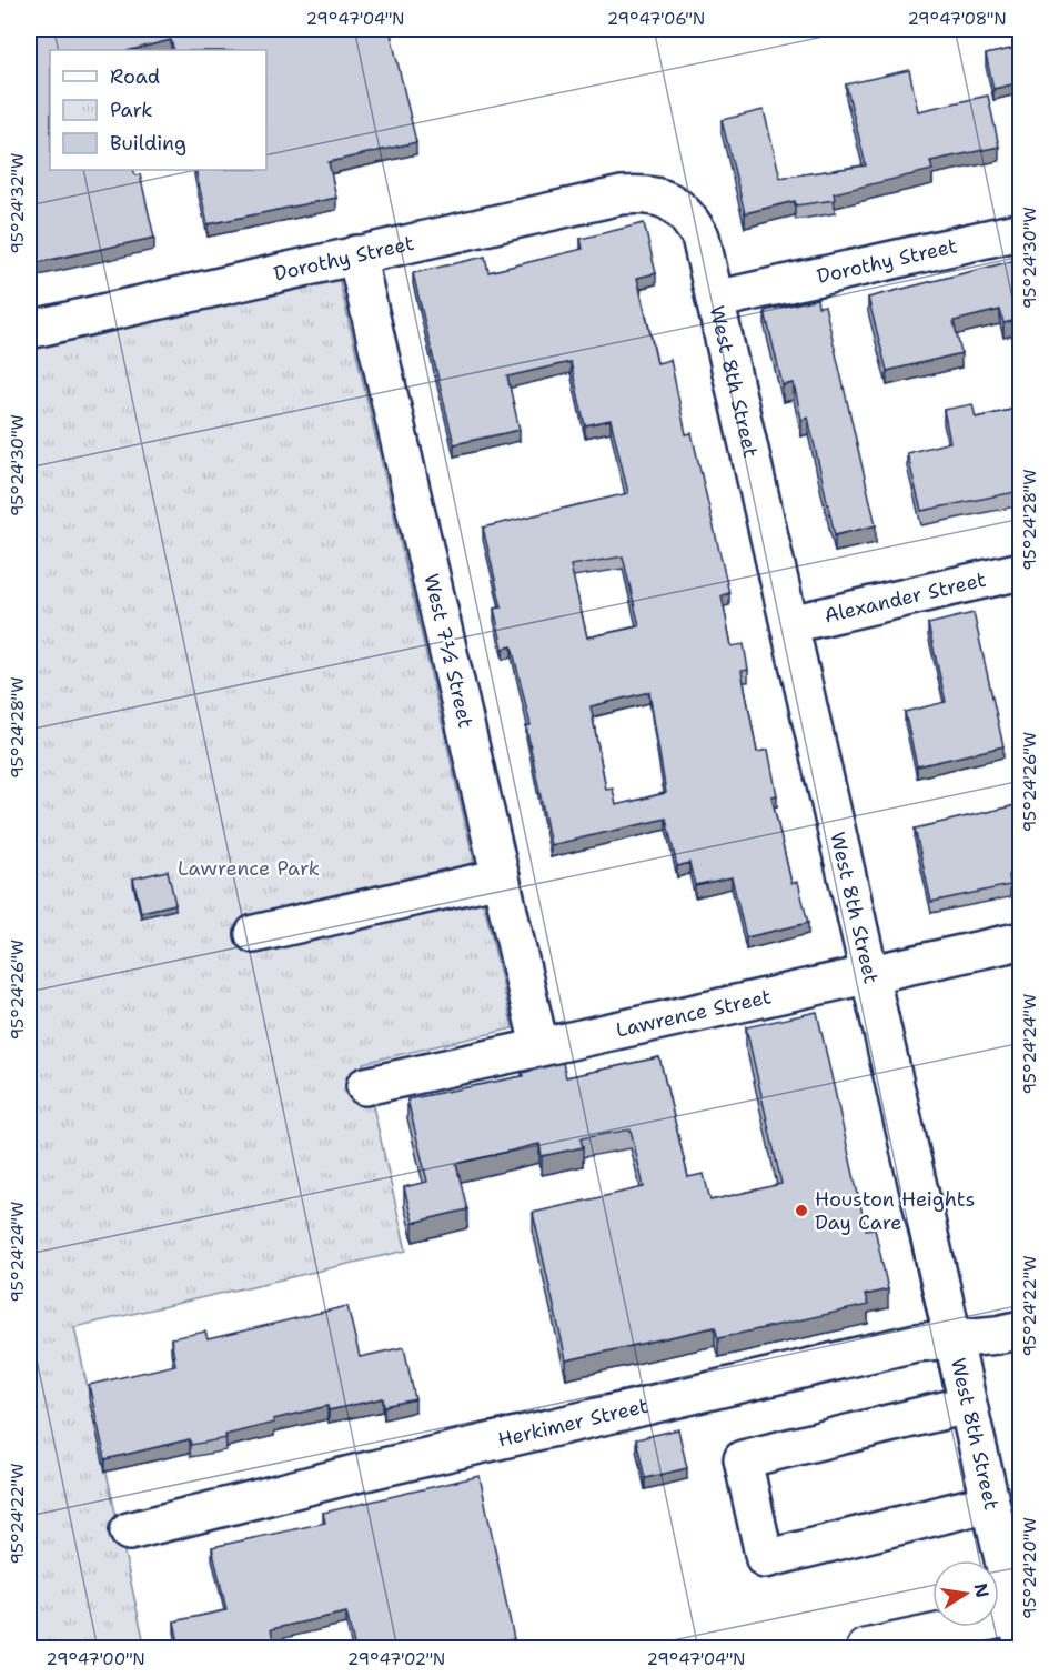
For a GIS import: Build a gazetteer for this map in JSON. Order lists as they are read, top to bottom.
{
  "streets": {
    "street": [
      "Dorothy Street",
      "West 8th Street",
      "Alexander Street",
      "West 7½ Street",
      "Lawrence Street",
      "Herkimer Street"
    ]
  },
  "crossings": [
    ["Dorothy Street", "West 8th Street"],
    ["Dorothy Street", "West 7½ Street"],
    ["West 8th Street", "Alexander Street"],
    ["West 8th Street", "Lawrence Street"],
    ["West 8th Street", "Herkimer Street"],
    ["West 7½ Street", "Lawrence Street"]
  ],
  "parks": ["Lawrence Park"],
  "places": ["Houston Heights Day Care"],
  "legend": ["Road", "Park", "Building"],
  "north": "right",
  "coordinates": [
    "29°47'04\"N",
    "29°47'06\"N",
    "29°47'08\"N",
    "95°24'32\"W",
    "95°24'30\"W",
    "95°24'28\"W",
    "95°24'26\"W",
    "95°24'24\"W",
    "95°24'22\"W",
    "95°24'20\"W",
    "29°47'00\"N",
    "29°47'02\"N"
  ]
}
